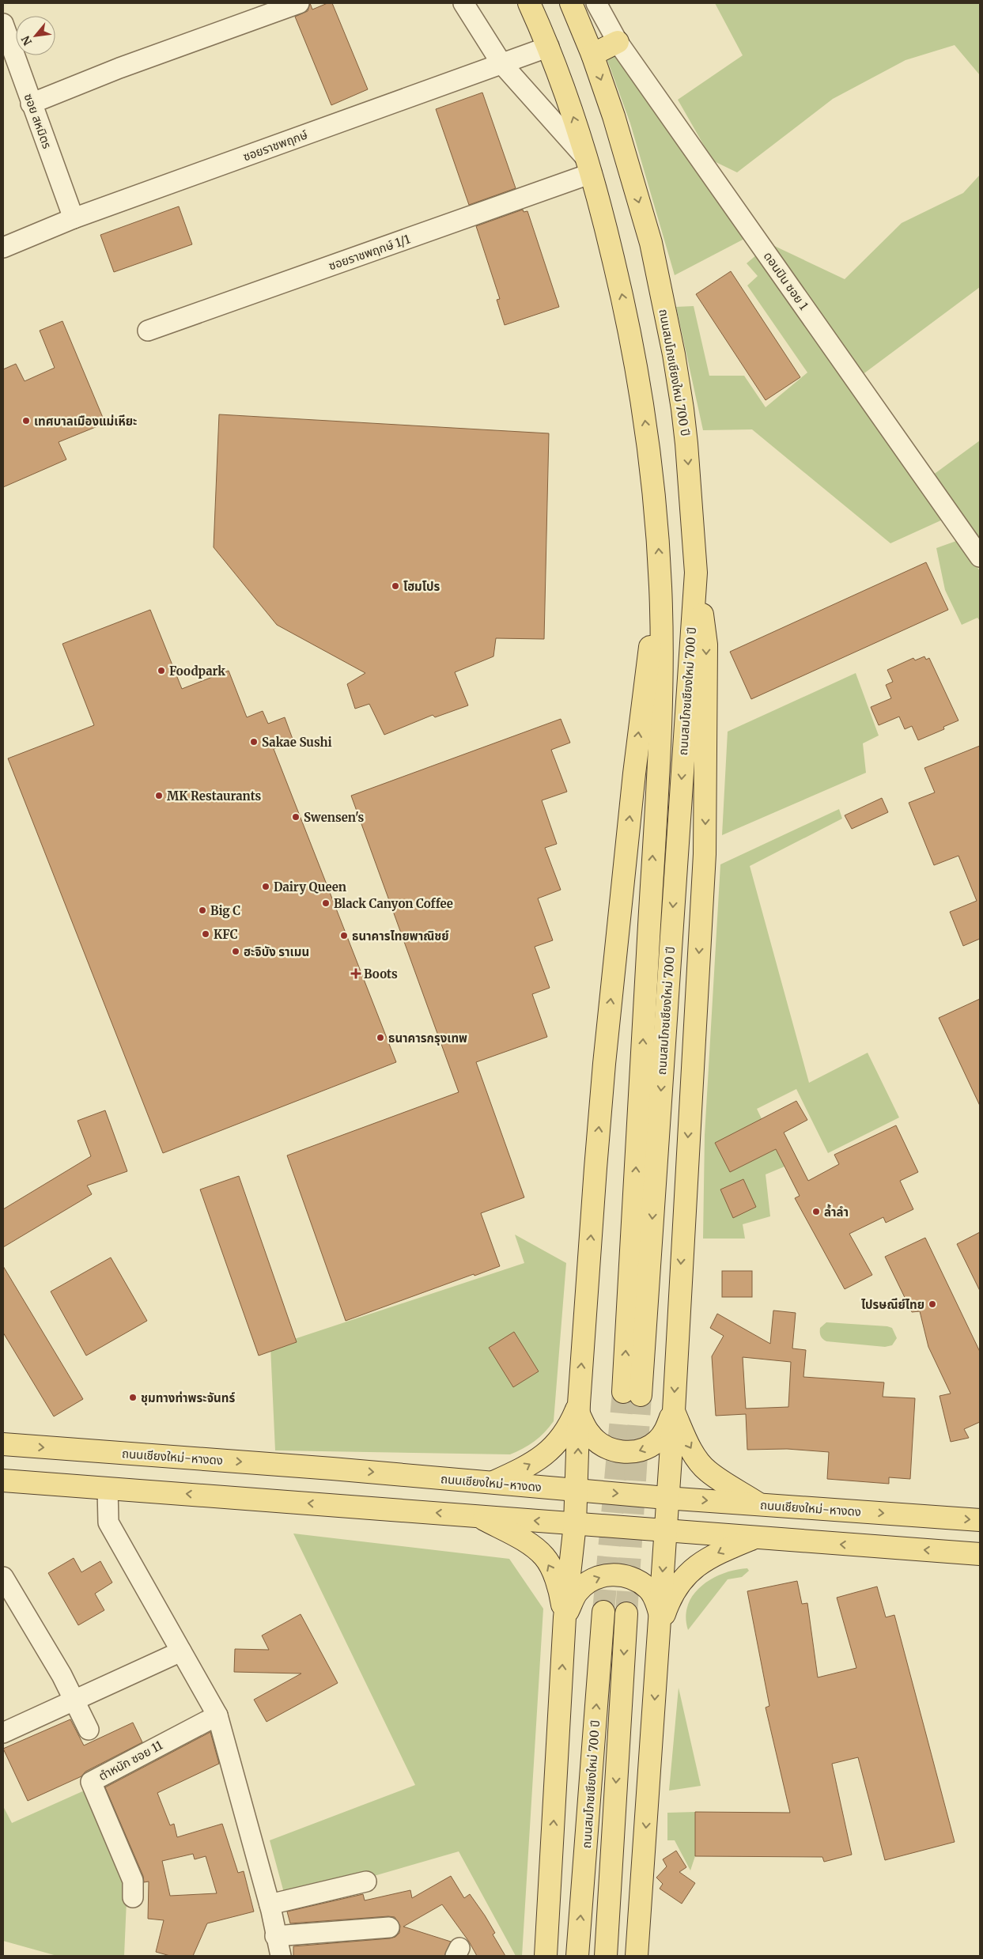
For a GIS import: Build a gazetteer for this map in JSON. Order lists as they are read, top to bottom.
{
  "streets": {
    "main road": ["ถนนสมโภชเชียงใหม่ 700 ปี", "ถนนเชียงใหม่-หางดง"],
    "street": [
      "ซอย สหมิตร",
      "ซอยราชพฤกษ์",
      "ซอยราชพฤกษ์ 1/1",
      "ดอนปิน ซอย 1",
      "ตำหนัก ซอย 11"
    ]
  },
  "crossings": [
    ["ซอย สหมิตร", "ซอยราชพฤกษ์"],
    ["ซอยราชพฤกษ์", "ถนนสมโภชเชียงใหม่ 700 ปี"],
    ["ซอยราชพฤกษ์ 1/1", "ถนนสมโภชเชียงใหม่ 700 ปี"]
  ],
  "places": {
    "other": [
      "เทศบาลเมืองแม่เหียะ",
      "โฮมโปร",
      "Foodpark",
      "Sakae Sushi",
      "MK Restaurants",
      "Swensen's",
      "Dairy Queen",
      "Black Canyon Coffee",
      "Big C",
      "KFC",
      "ธนาคารไทยพาณิชย์",
      "ฮะจิบัง ราเมน",
      "ธนาคารกรุงเทพ",
      "ล้ำลำ",
      "ไปรษณีย์ไทย",
      "ชุมทางท่าพระจันทร์"
    ],
    "health": ["Boots"]
  },
  "north": "bottom left"
}
